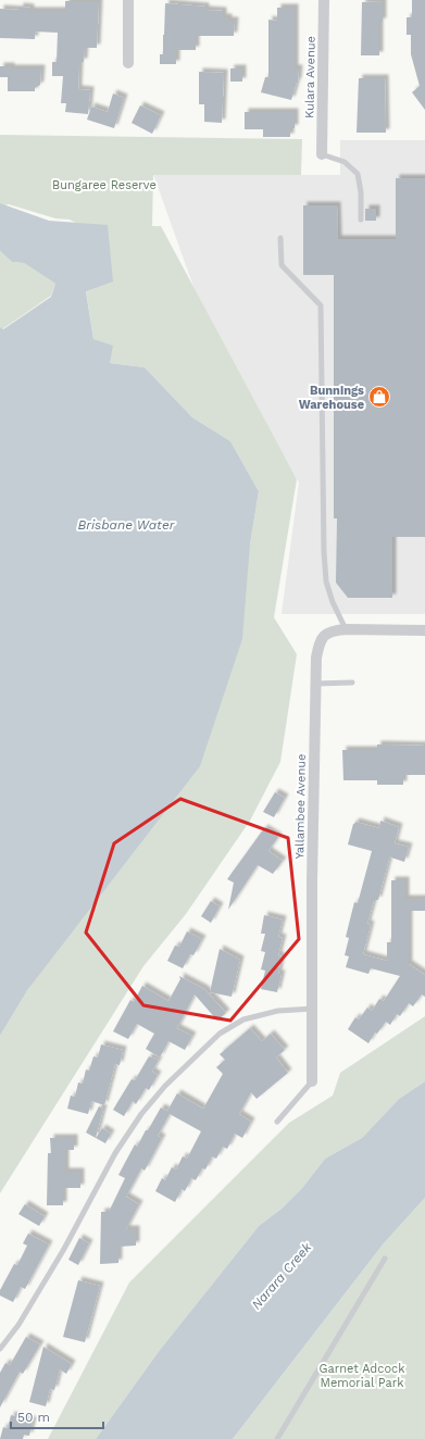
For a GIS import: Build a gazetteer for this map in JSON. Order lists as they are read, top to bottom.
{
  "streets": {
    "street": ["Kulara Avenue", "Yallambee Avenue"]
  },
  "water": ["Brisbane Water", "Narara Creek"],
  "parks": ["Bungaree Reserve", "Garnet Adcock Memorial Park"],
  "places": {
    "shop": ["Bunnings Warehouse"]
  },
  "scale_bar": "50 m"
}
